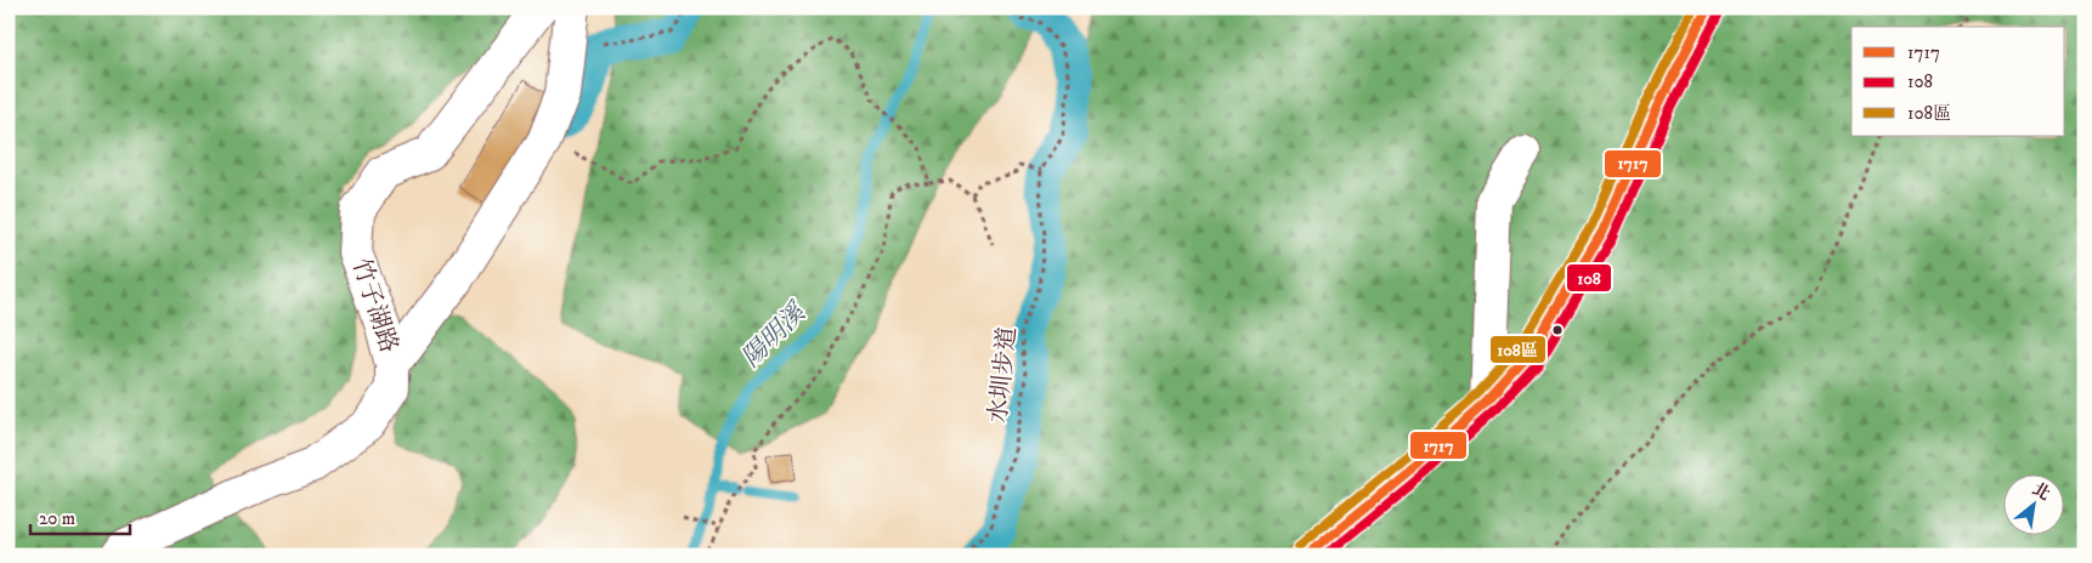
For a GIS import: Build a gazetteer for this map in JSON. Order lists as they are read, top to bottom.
{
  "streets": {
    "street": ["竹子湖路"],
    "path": ["水圳步道"]
  },
  "water": ["陽明溪"],
  "lines": ["transit line 1717", "transit line 108區", "transit line 108"],
  "legend": ["1717", "108", "108區"],
  "scale_bar": "20 m",
  "north": "top right"
}
